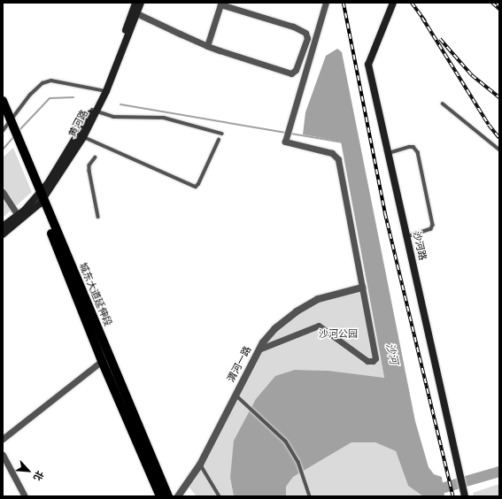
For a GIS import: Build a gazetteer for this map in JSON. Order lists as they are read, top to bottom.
{
  "streets": {
    "main road": ["黄河路", "沙河路", "城东大道延伸段"],
    "street": ["渭河一路"]
  },
  "crossings": [
    ["黄河路", "城东大道延伸段"]
  ],
  "water": ["沙河"],
  "parks": ["沙河公园"],
  "north": "bottom right"
}
